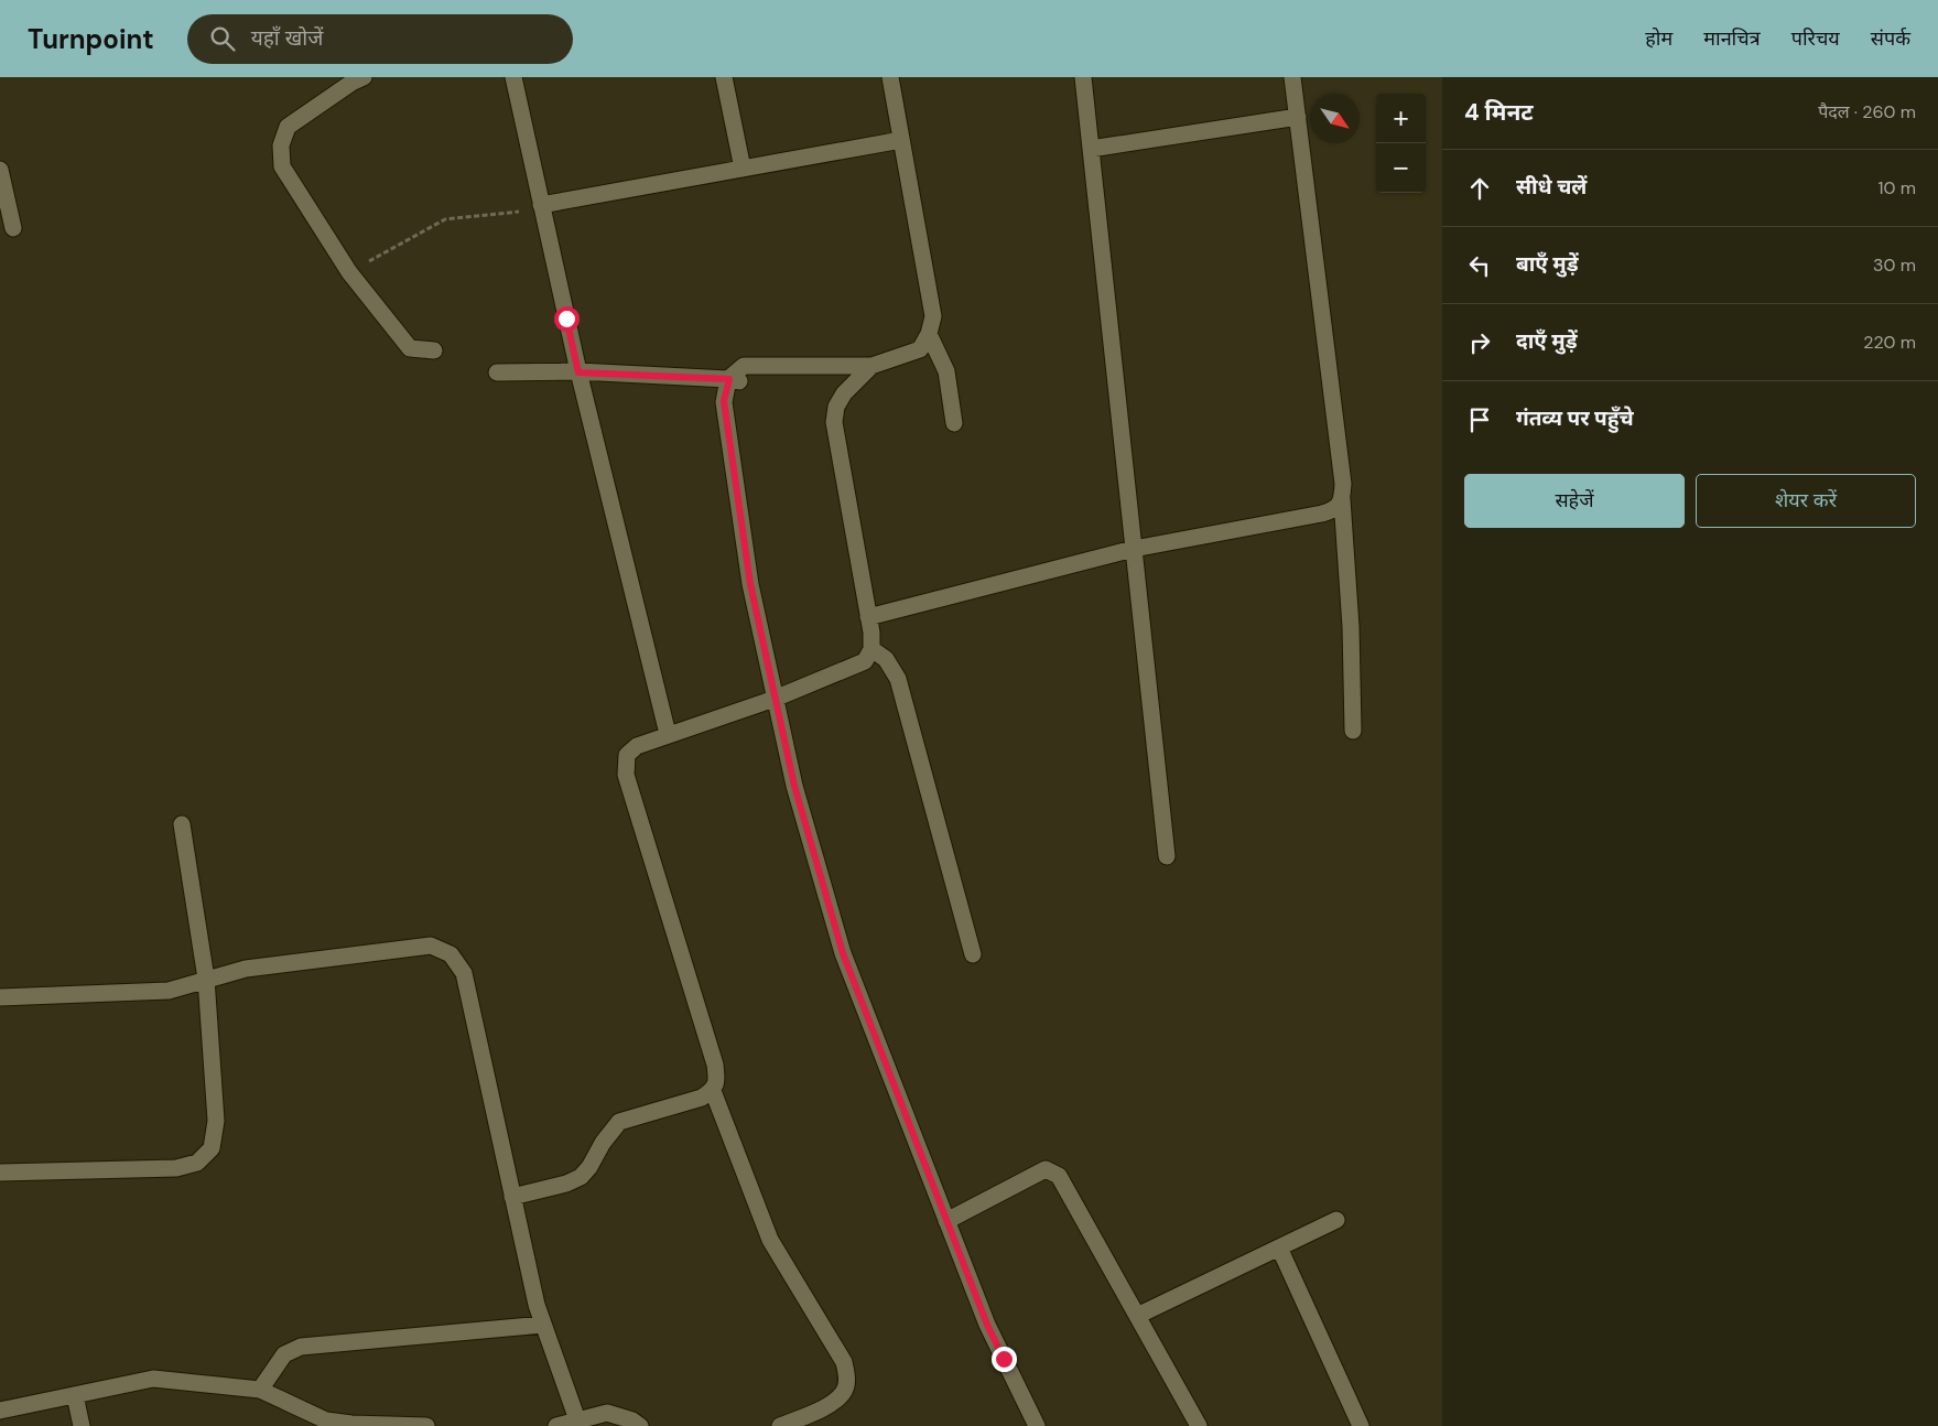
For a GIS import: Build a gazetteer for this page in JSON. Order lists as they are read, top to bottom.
{
  "north": "bottom right",
  "page": {
    "header": "Turnpoint",
    "search": "यहाँ खोजें",
    "nav": [
      "होम",
      "मानचित्र",
      "परिचय",
      "संपर्क"
    ],
    "heading": ["4 मिनट", "पैदल · 260 m"],
    "map_buttons": ["+", "−"],
    "list": [
      ["सीधे चलें", "10 m"],
      ["बाएँ मुड़ें", "30 m"],
      ["दाएँ मुड़ें", "220 m"],
      "गंतव्य पर पहुँचे"
    ],
    "buttons": ["सहेजें", "शेयर करें"]
  }
}
